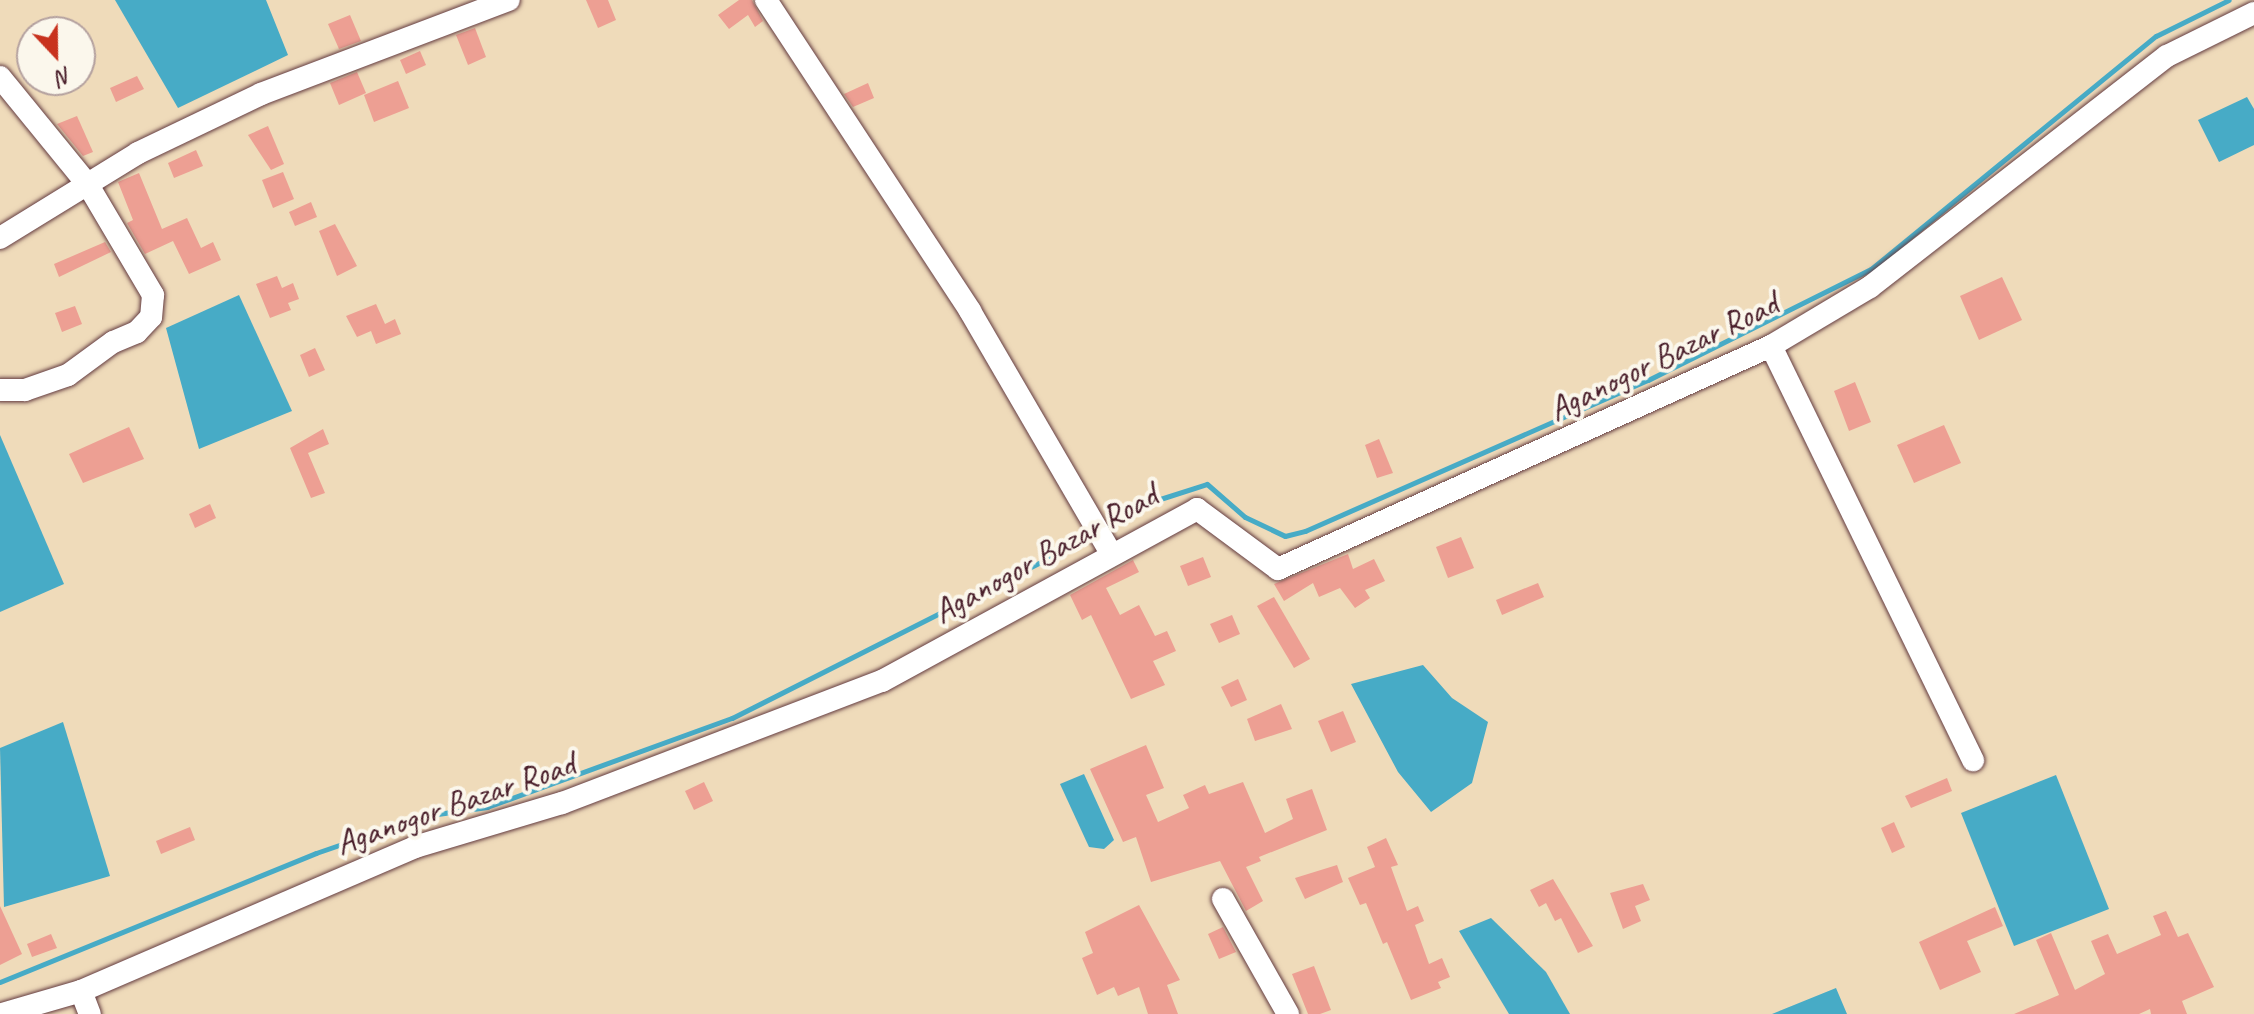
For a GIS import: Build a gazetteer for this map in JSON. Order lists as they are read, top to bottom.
{
  "streets": {
    "street": ["Aganogor Bazar Road"]
  },
  "north": "bottom"
}
